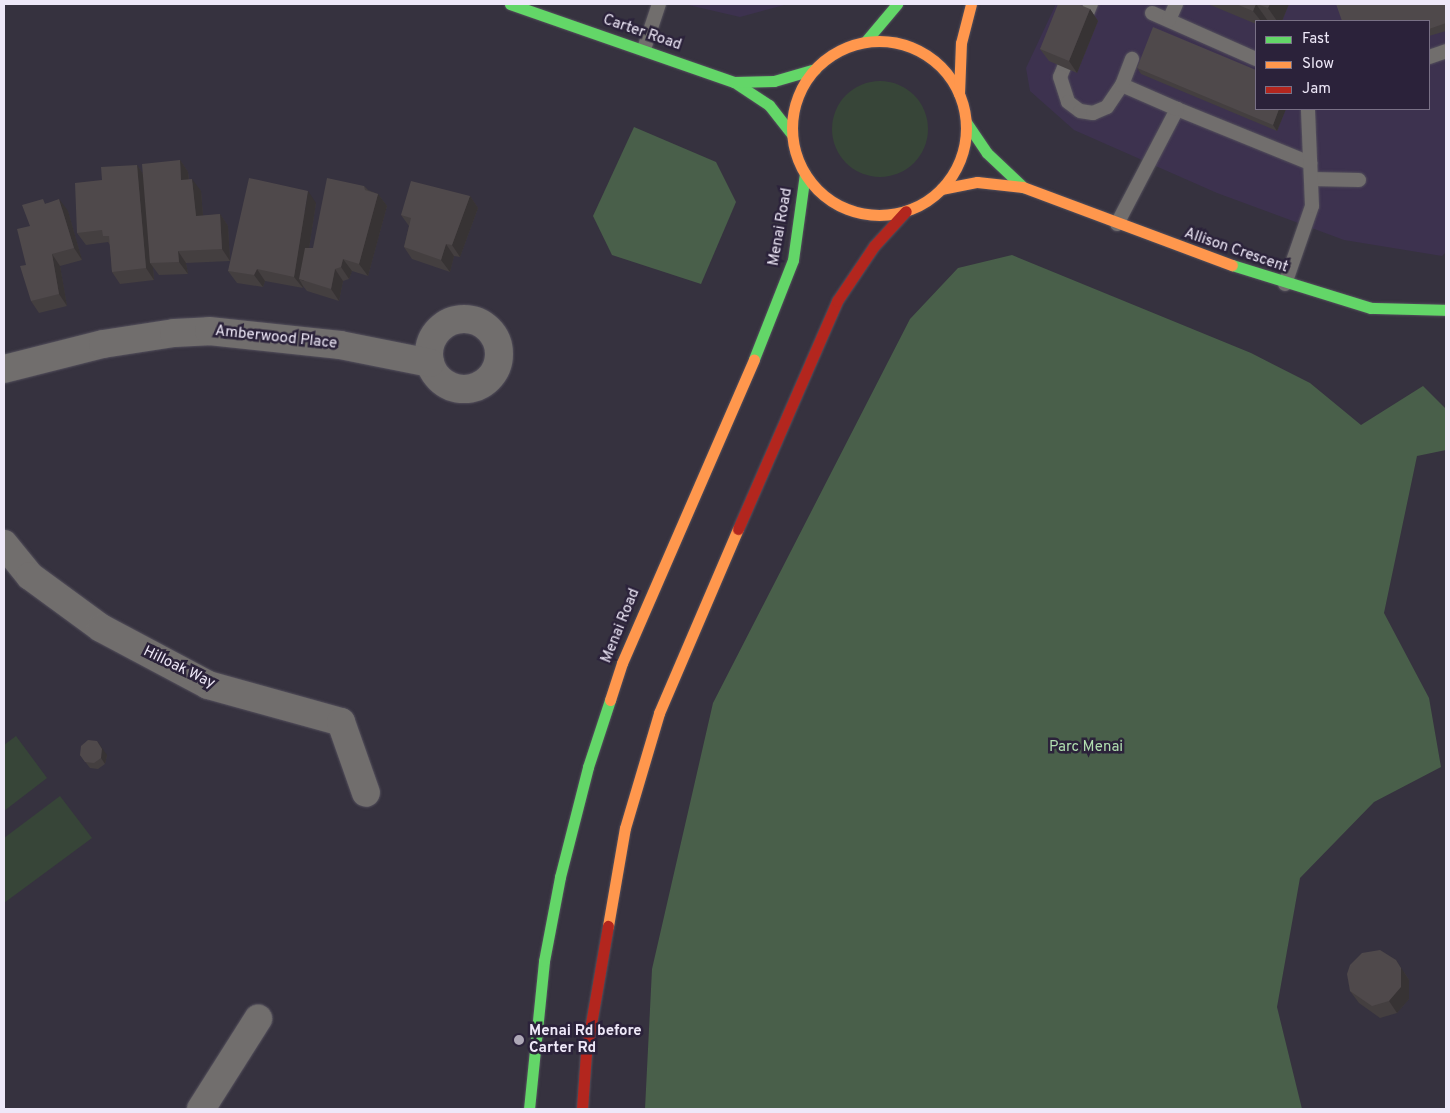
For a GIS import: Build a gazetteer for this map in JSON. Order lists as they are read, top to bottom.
{
  "streets": {
    "main road": ["Carter Road", "Menai Road", "Allison Crescent"],
    "street": ["Amberwood Place", "Hilloak Way"]
  },
  "crossings": [
    ["Carter Road", "Menai Road"],
    ["Carter Road", "Allison Crescent"],
    ["Menai Road", "Allison Crescent"]
  ],
  "parks": ["Parc Menai"],
  "places": ["Menai Rd before Carter Rd"],
  "legend": ["Fast", "Slow", "Jam"]
}
